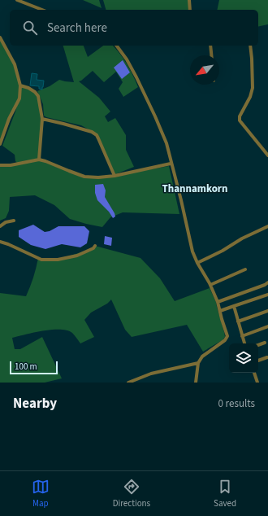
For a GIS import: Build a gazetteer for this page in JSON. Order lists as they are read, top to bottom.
{
  "districts": ["Thannamkorn"],
  "scale_bar": "100 m",
  "north": "bottom left",
  "page": {
    "search": "Search here",
    "scale": "100 m",
    "heading": ["Nearby", "0 results"],
    "nav": ["Map", "Directions", "Saved"]
  }
}
